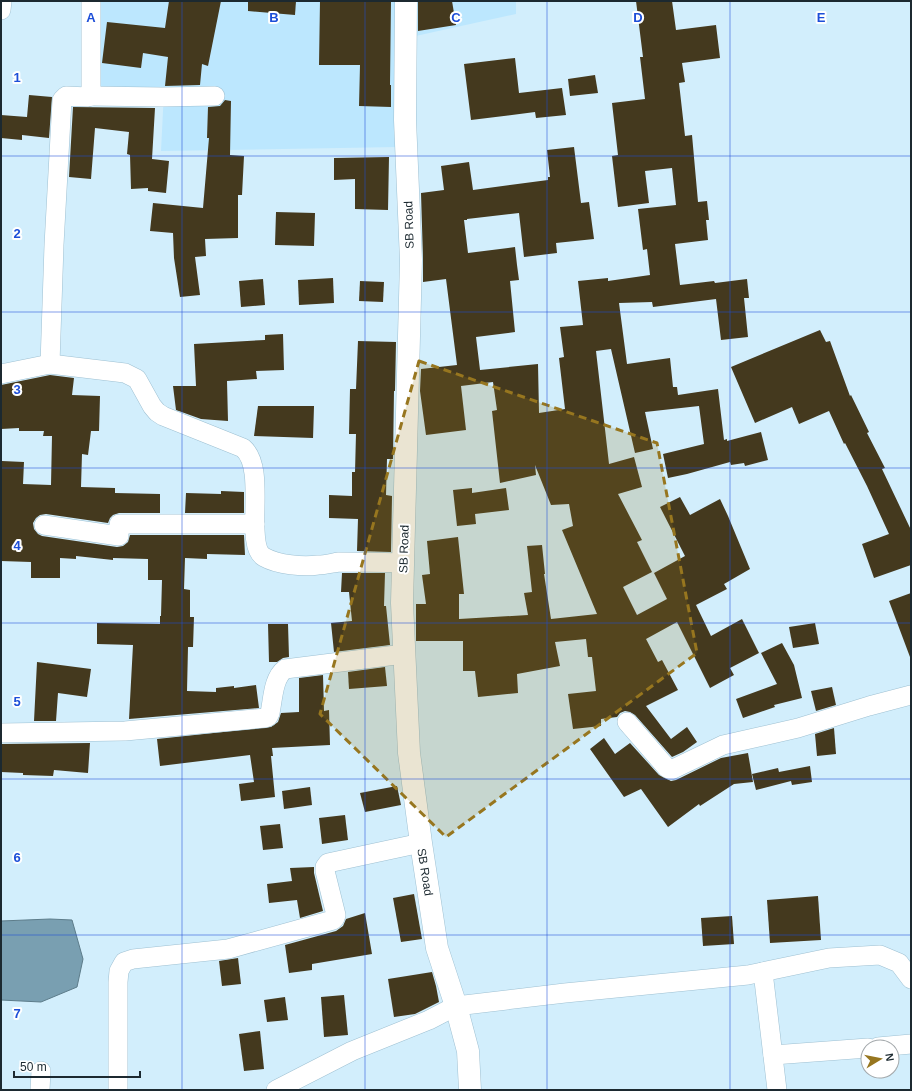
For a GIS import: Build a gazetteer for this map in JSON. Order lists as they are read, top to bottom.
{
  "streets": {
    "street": ["SB Road"]
  },
  "scale_bar": "50 m",
  "north": "right",
  "grid": {
    "columns": [
      "A",
      "B",
      "C",
      "D",
      "E"
    ],
    "rows": [
      "1",
      "2",
      "3",
      "4",
      "5",
      "6",
      "7"
    ]
  }
}
